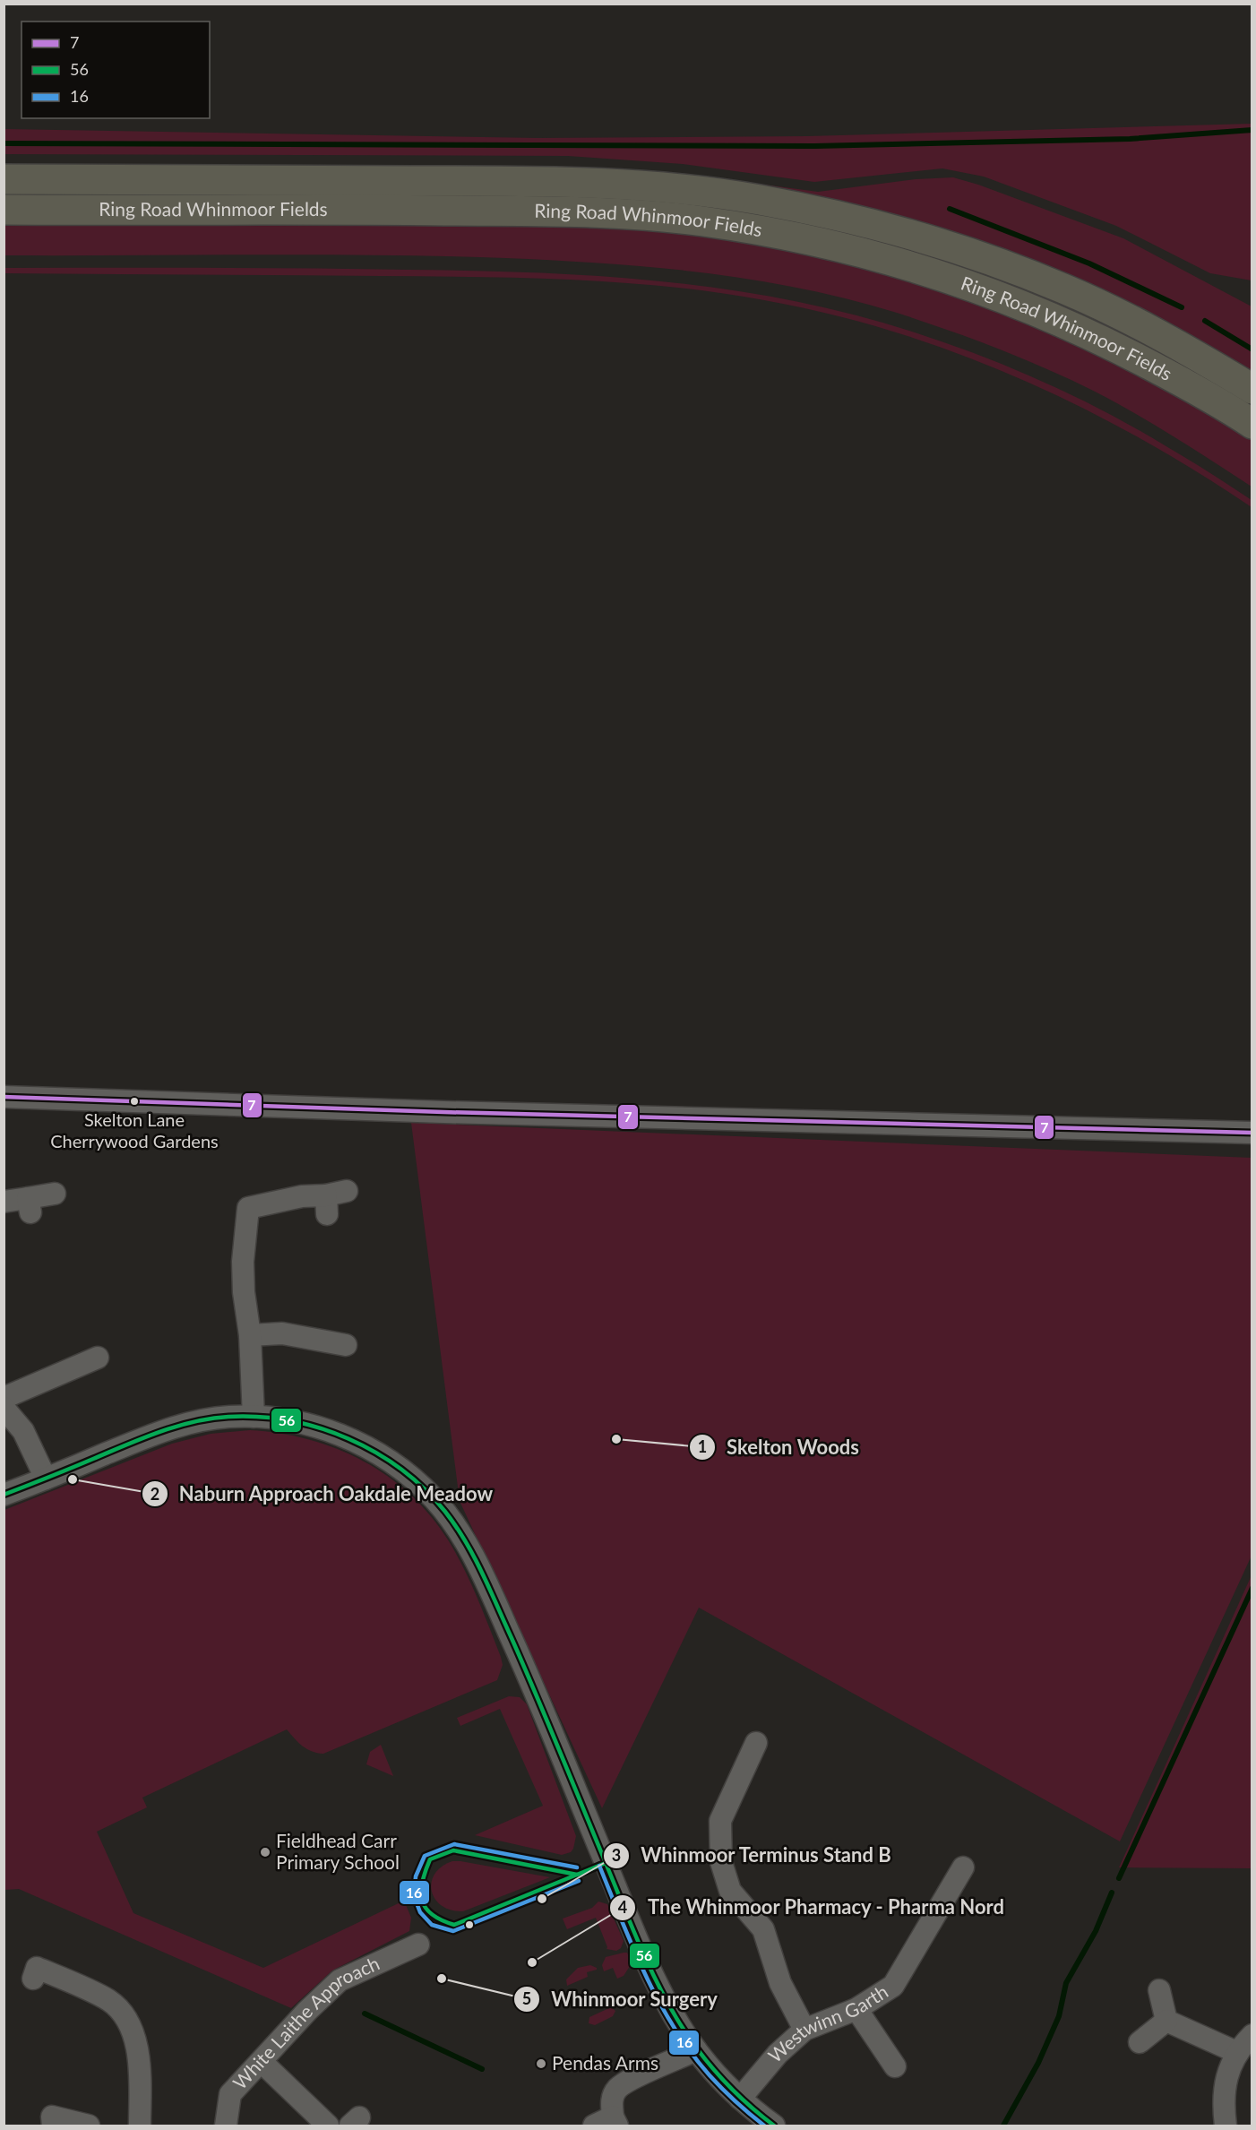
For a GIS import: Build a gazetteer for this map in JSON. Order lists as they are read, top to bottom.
{
  "streets": {
    "highway": ["Ring Road Whinmoor Fields"],
    "street": ["White Laithe Approach", "Westwinn Garth"]
  },
  "places": [
    "Skelton Lane Cherrywood Gardens",
    "Skelton Woods",
    "Naburn Approach Oakdale Meadow",
    "Fieldhead Carr Primary School",
    "Whinmoor Terminus Stand B",
    "The Whinmoor Pharmacy - Pharma Nord",
    "Whinmoor Surgery",
    "Pendas Arms"
  ],
  "lines": ["transit line 7", "transit line 56", "transit line 16"],
  "legend": ["7", "56", "16"]
}
